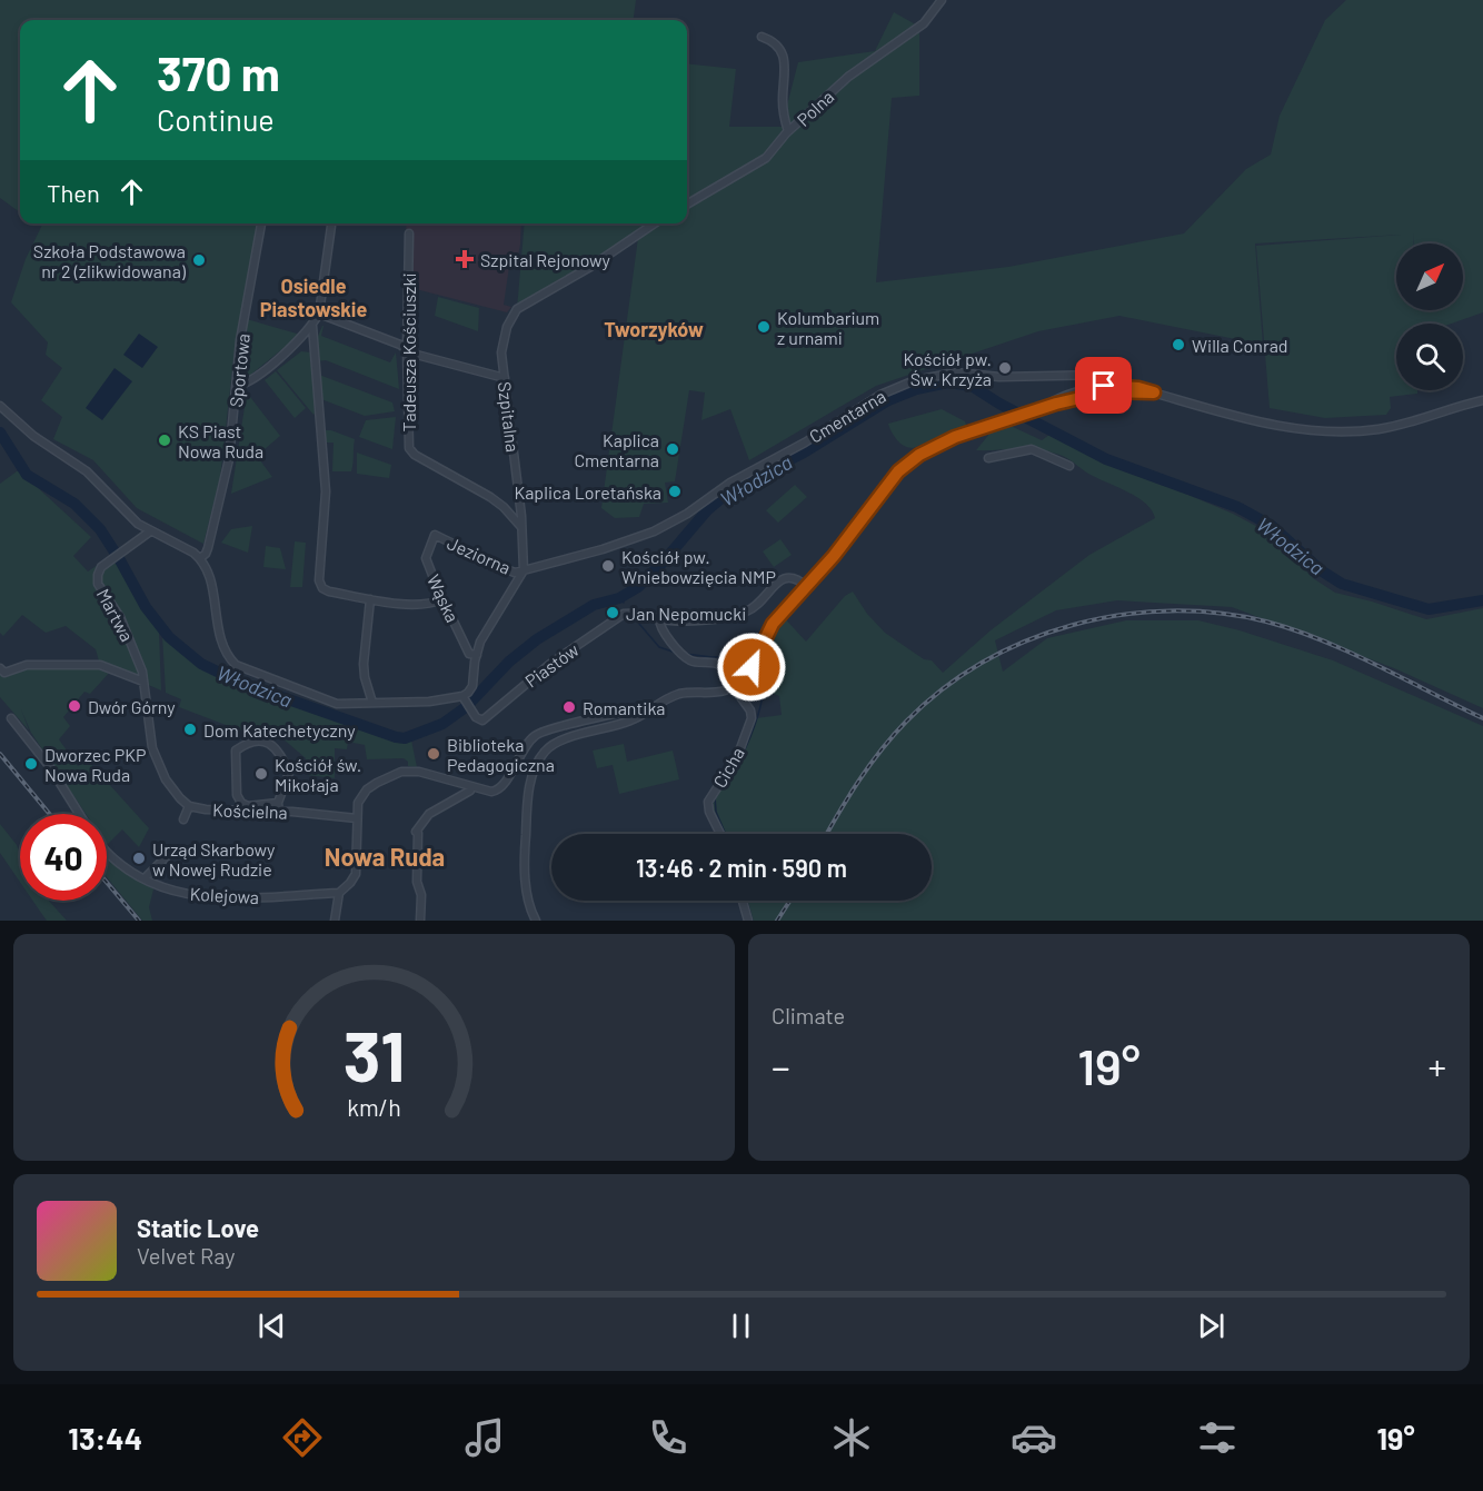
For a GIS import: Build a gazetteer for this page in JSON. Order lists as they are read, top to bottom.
{
  "streets": {
    "street": [
      "Polna",
      "Tadeusza Kościuszki",
      "Sportowa",
      "Cmentarna",
      "Szpitalna",
      "Jeziorna",
      "Wąska",
      "Martwa",
      "Piastów",
      "Cicha",
      "Kościelna",
      "Kolejowa"
    ]
  },
  "crossings": [
    ["Tadeusza Kościuszki", "Szpitalna"],
    ["Cmentarna", "Jeziorna"],
    ["Jeziorna", "Wąska"],
    ["Martwa", "Kościelna"],
    ["Piastów", "Cicha"]
  ],
  "districts": ["Osiedle Piastowskie", "Tworzyków", "Nowa Ruda"],
  "water": ["Włodzica"],
  "places": {
    "health": ["Szpital Rejonowy"],
    "other": [
      "Szkoła Podstawowa nr 2 (zlikwidowana)",
      "Kolumbarium z urnami",
      "Willa Conrad",
      "Kościół pw. Św. Krzyża",
      "KS Piast Nowa Ruda",
      "Kaplica Cmentarna",
      "Kaplica Loretańska",
      "Kościół pw. Wniebowzięcia NMP",
      "Jan Nepomucki",
      "Dwór Górny",
      "Romantika",
      "Dom Katechetyczny",
      "Biblioteka Pedagogiczna",
      "Dworzec PKP Nowa Ruda",
      "Kościół św. Mikołaja",
      "Urząd Skarbowy w Nowej Rudzie"
    ]
  },
  "north": "top right",
  "page": {
    "turn": ["370 m", "Continue"],
    "then": "Then",
    "limit": "40",
    "trip": "13:46 · 2 min · 590 m",
    "tile": "Climate",
    "heat": ["−", "19°", "+"],
    "song": ["Static Love", "Velvet Ray"],
    "tabs": ["13:44", "19°"],
    "gauge": ["31", "km/h"]
  }
}
